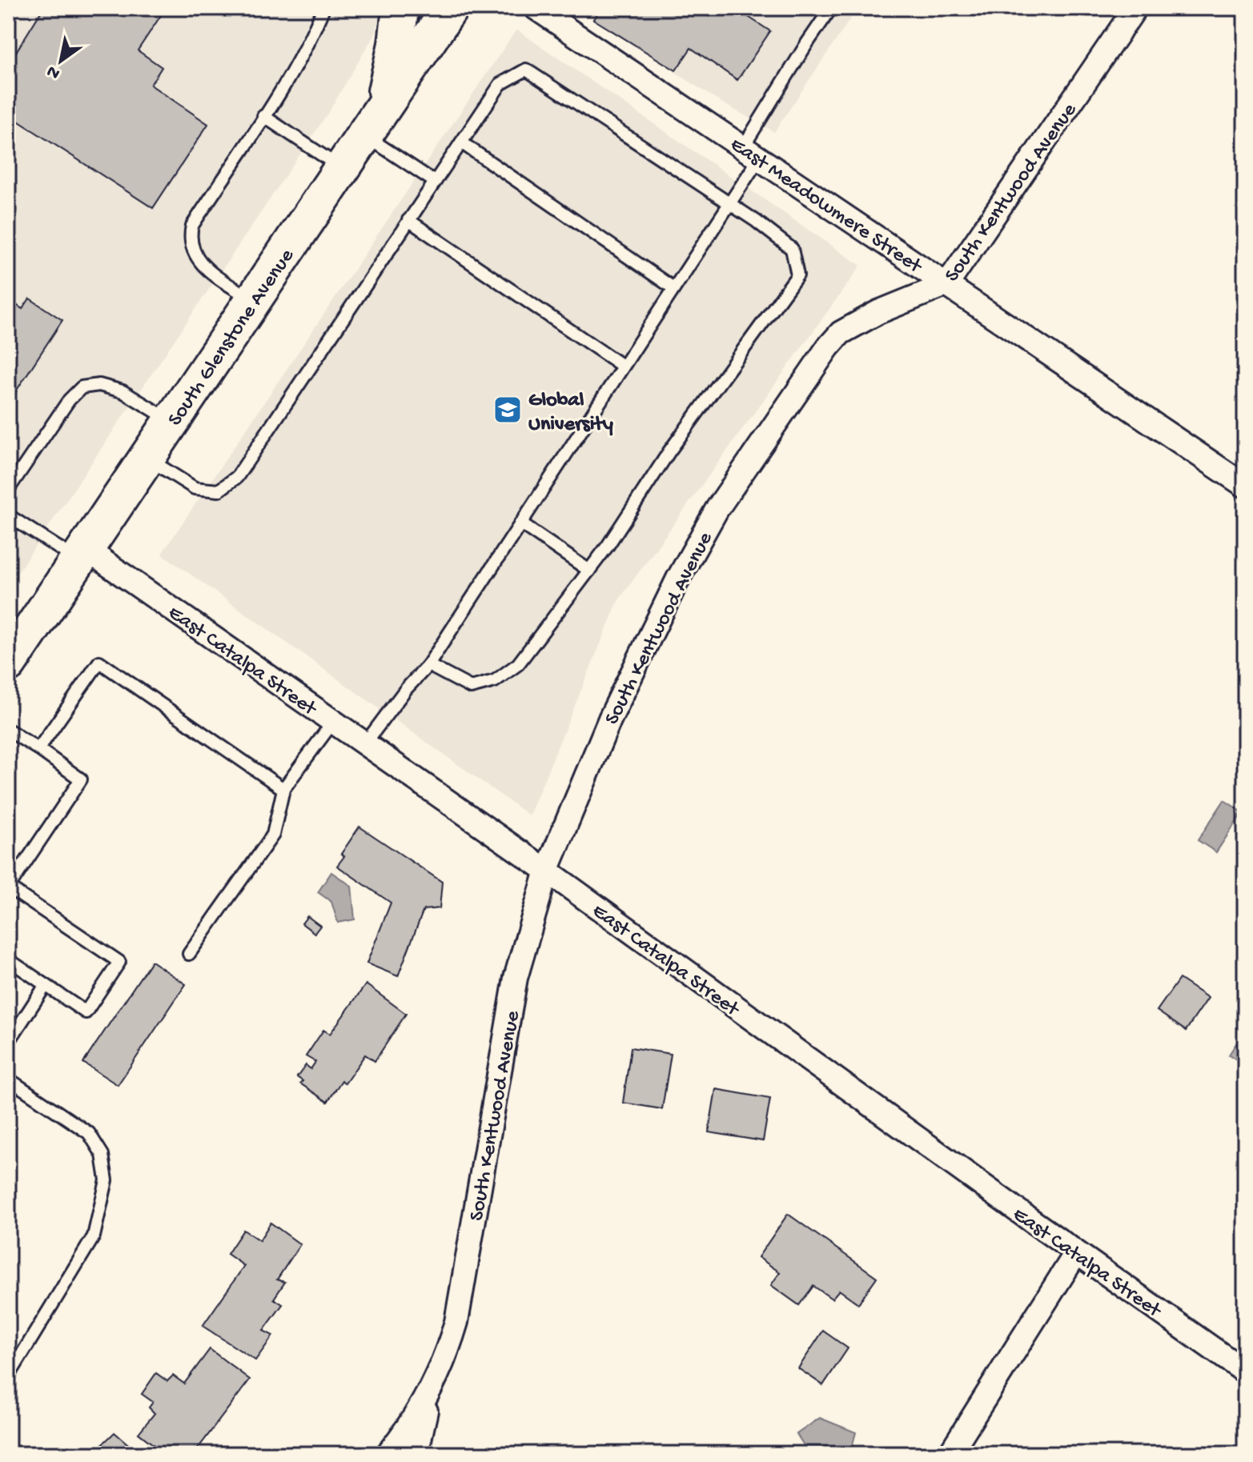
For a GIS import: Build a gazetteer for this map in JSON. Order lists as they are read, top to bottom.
{
  "streets": {
    "main road": ["South Glenstone Avenue"],
    "street": ["South Kentwood Avenue", "East Meadowmere Street", "East Catalpa Street"]
  },
  "crossings": [
    ["South Kentwood Avenue", "East Meadowmere Street"],
    ["South Kentwood Avenue", "East Catalpa Street"],
    ["South Glenstone Avenue", "East Catalpa Street"]
  ],
  "places": {
    "school or university": ["Global University"]
  },
  "north": "bottom left"
}
